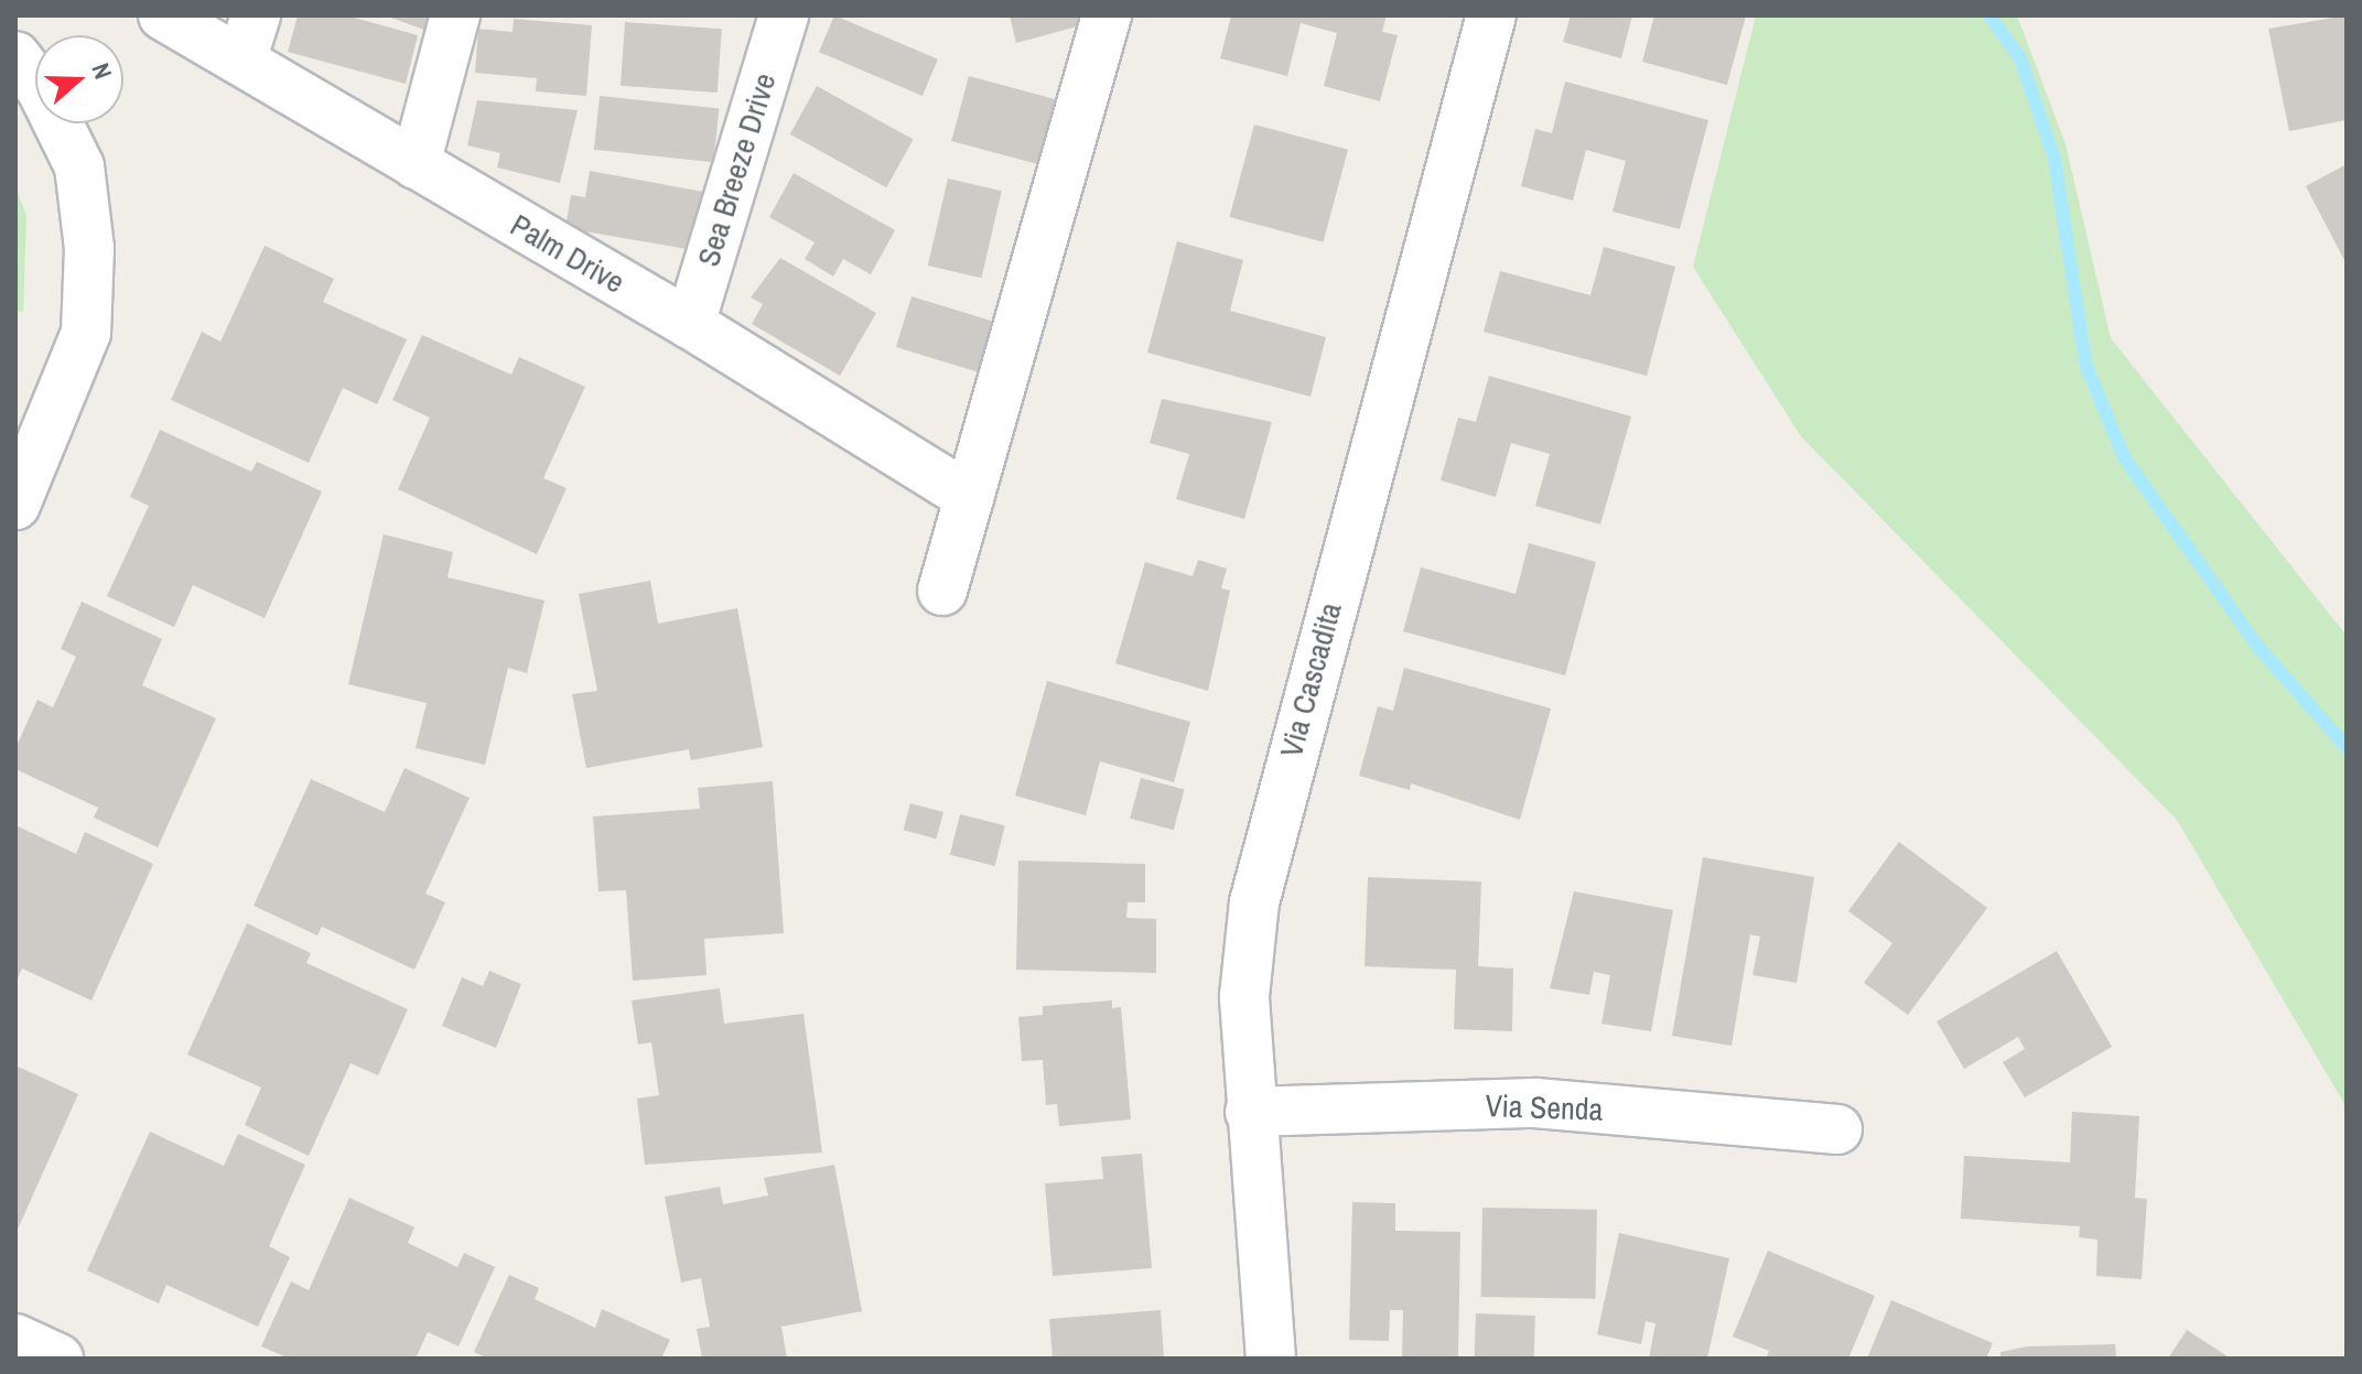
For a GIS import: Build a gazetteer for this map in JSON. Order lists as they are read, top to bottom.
{
  "streets": {
    "street": [
      "Sea Breeze Drive",
      "Palm Drive",
      "Via Cascadita",
      "Via Senda"
    ]
  },
  "crossings": [
    ["Sea Breeze Drive", "Palm Drive"],
    ["Via Cascadita", "Via Senda"]
  ],
  "north": "right"
}
